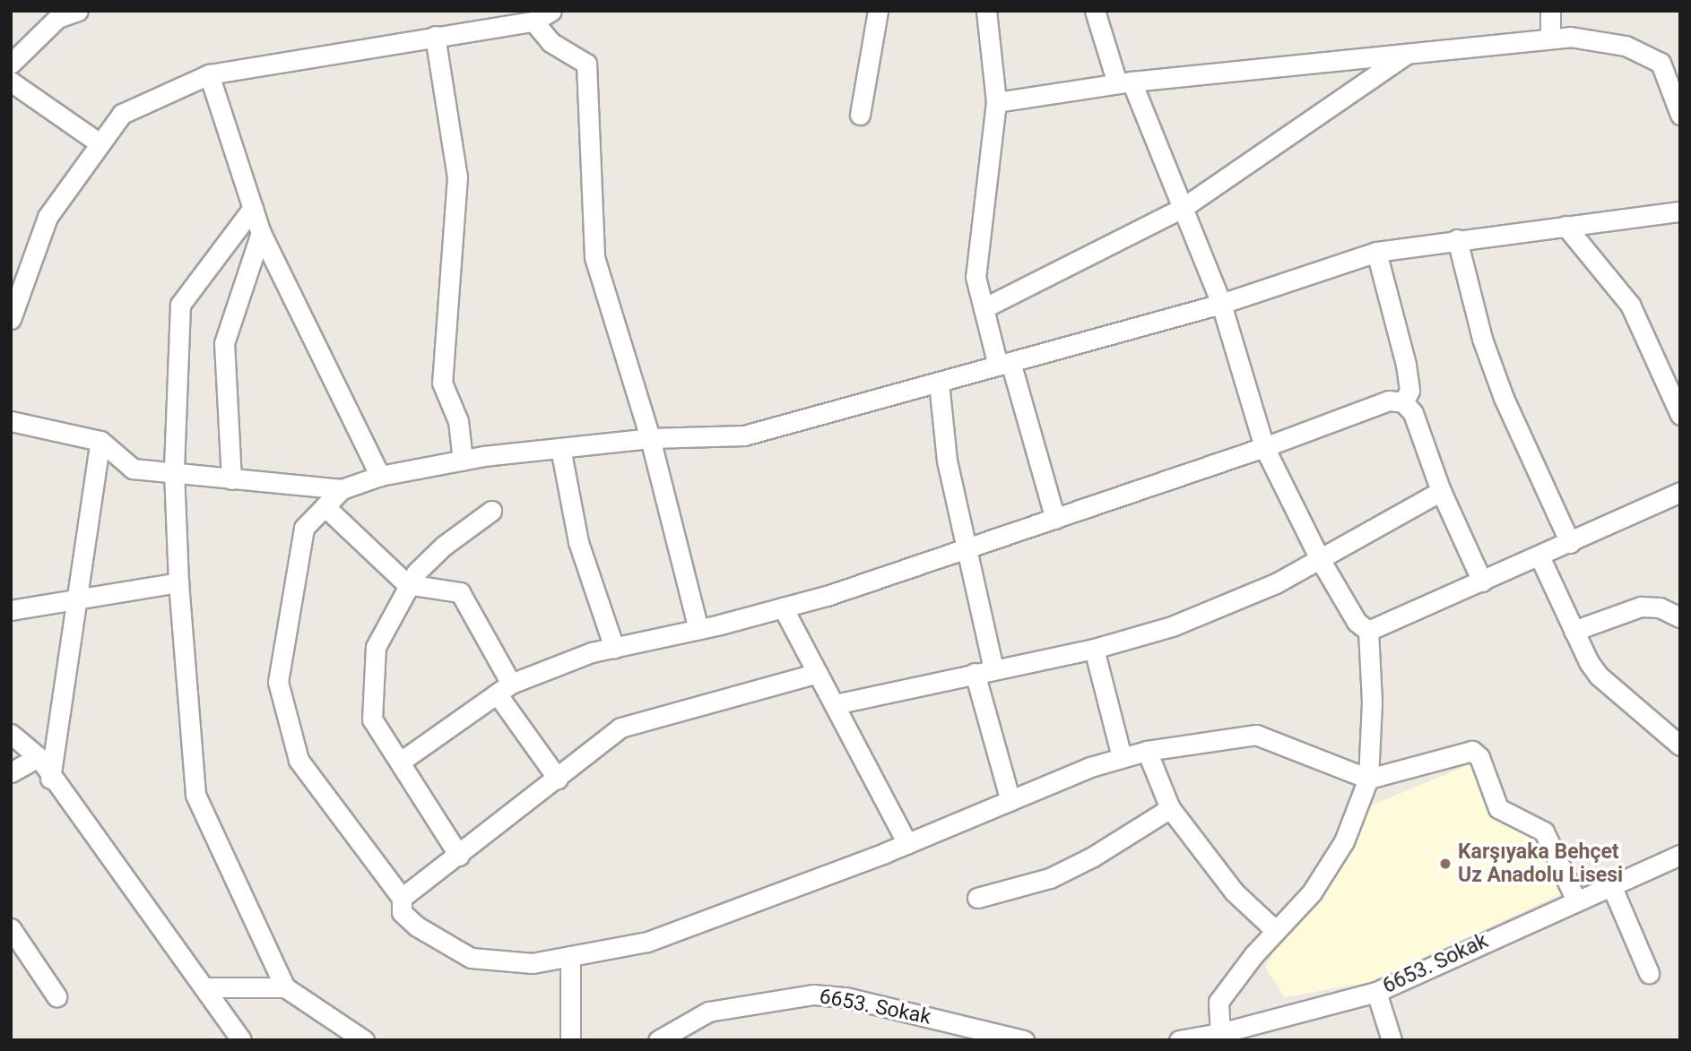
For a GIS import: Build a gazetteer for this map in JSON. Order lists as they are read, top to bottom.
{
  "streets": {
    "street": ["6653. Sokak"]
  },
  "places": ["Karşıyaka Behçet Uz Anadolu Lisesi"]
}
